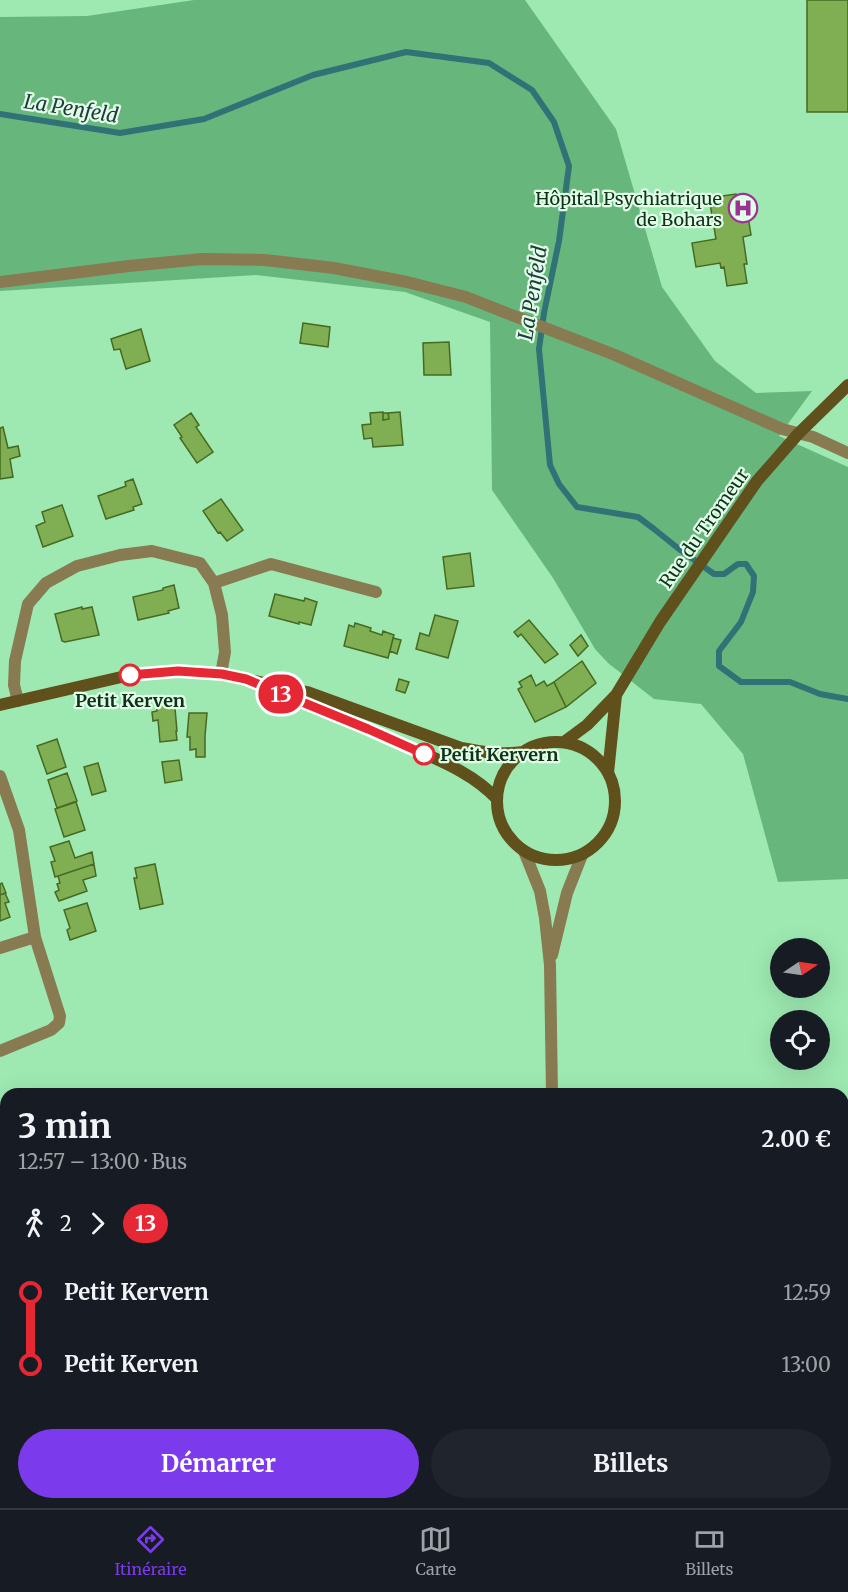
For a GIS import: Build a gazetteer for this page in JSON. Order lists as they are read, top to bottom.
{
  "streets": {
    "main road": ["Rue du Tromeur"]
  },
  "water": ["La Penfeld"],
  "places": {
    "hospital": ["Hôpital Psychiatrique de Bohars"],
    "other": ["Petit Kerven", "Petit Kervern"]
  },
  "lines": ["bus line 13"],
  "north": "right",
  "page": {
    "on_map": "13",
    "heading": ["3 min", "12:57 – 13:00 · Bus", "2.00 €"],
    "legs": ["2", "13"],
    "list": [
      {
        "name": "Petit Kervern",
        "value": "12:59"
      },
      {
        "name": "Petit Kerven",
        "value": "13:00"
      }
    ],
    "buttons": ["Démarrer", "Billets"],
    "tabs": ["Itinéraire", "Carte", "Billets"]
  }
}
